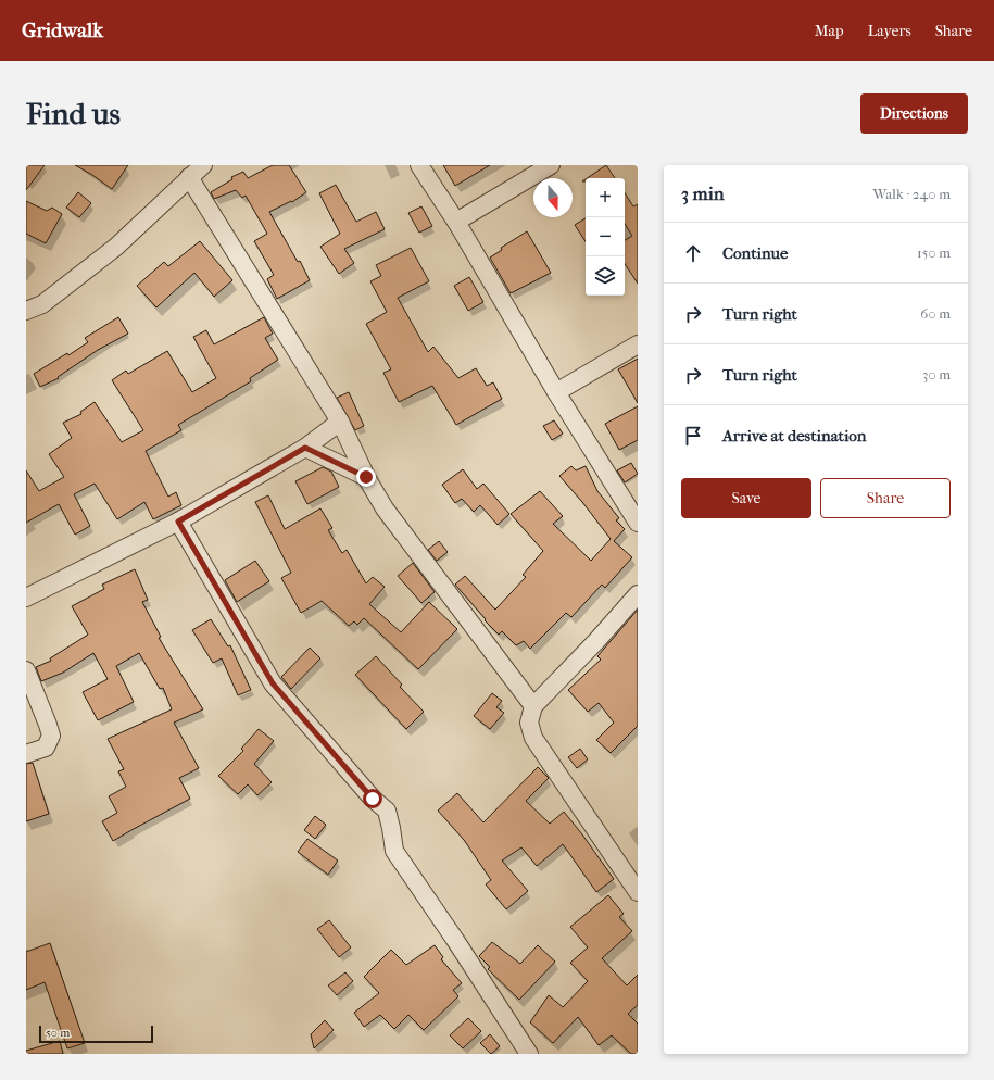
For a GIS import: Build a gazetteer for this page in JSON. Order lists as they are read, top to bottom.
{
  "scale_bar": "50 m",
  "north": "bottom",
  "page": {
    "header": "Gridwalk",
    "nav": ["Map", "Layers", "Share"],
    "buttons": [
      "Directions",
      ["Save", "Share"]
    ],
    "title": "Find us",
    "heading": ["3 min", "Walk · 240 m"],
    "map_buttons": ["+", "−"],
    "list": [
      ["Continue", "150 m"],
      ["Turn right", "60 m"],
      ["Turn right", "30 m"],
      "Arrive at destination"
    ],
    "scale": "50 m"
  }
}
